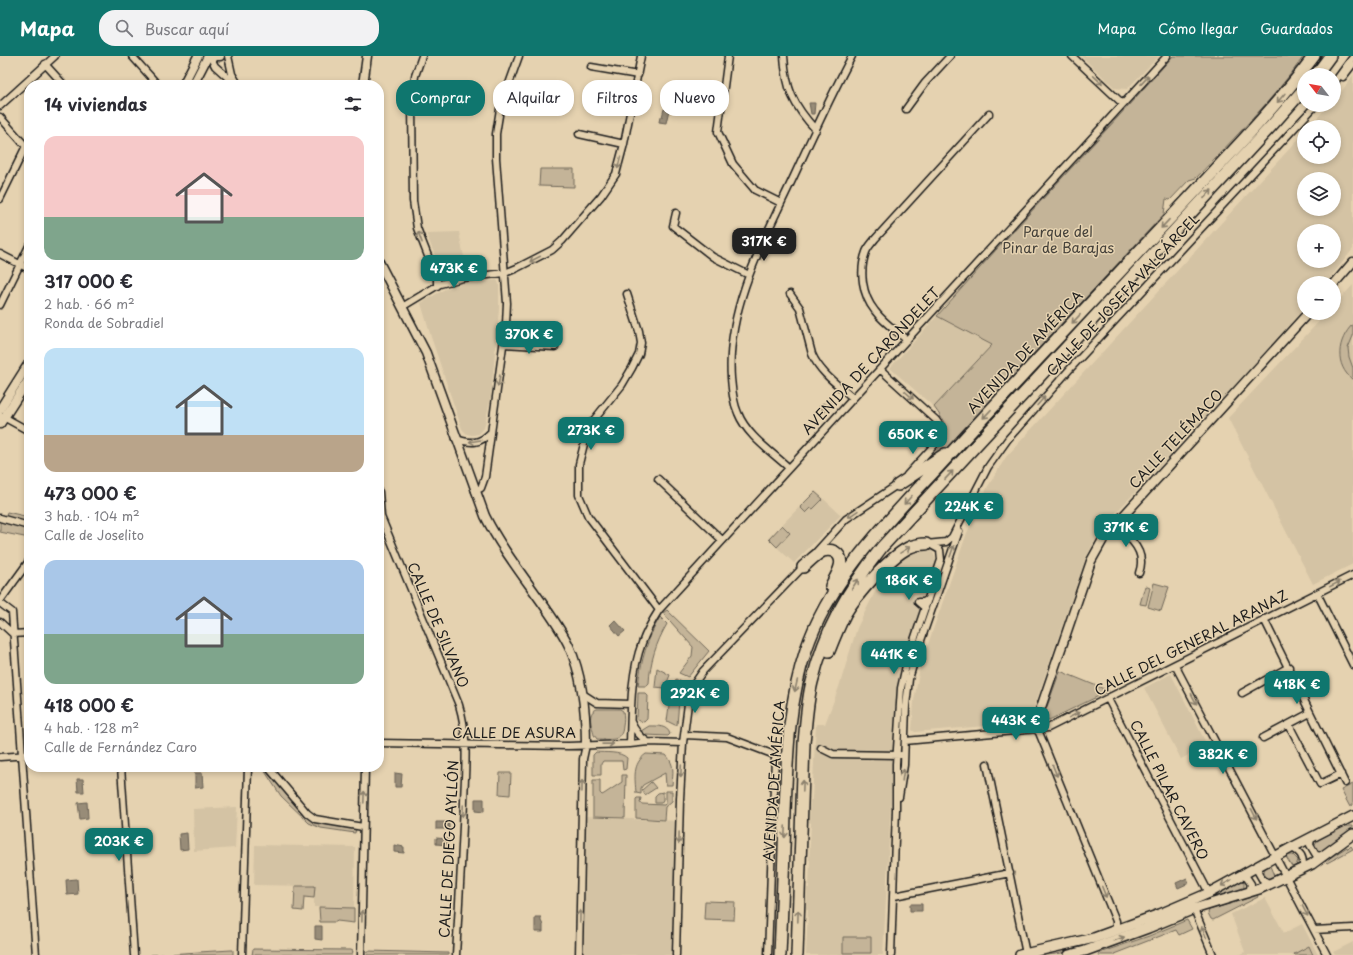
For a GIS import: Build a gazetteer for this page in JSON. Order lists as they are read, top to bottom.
{
  "streets": {
    "highway": ["AVENIDA DE AMÉRICA"],
    "street": [
      "CALLE DE JOSEFA VALCÁRCEL",
      "AVENIDA DE CARONDELET",
      "CALLE TELÉMACO",
      "CALLE DE SILVANO",
      "CALLE DEL GENERAL ARANAZ",
      "CALLE DE ASURA",
      "CALLE PILAR CAVERO",
      "CALLE DE DIEGO AYLLÓN"
    ]
  },
  "crossings": [
    ["CALLE DE JOSEFA VALCÁRCEL", "CALLE DEL GENERAL ARANAZ"],
    ["AVENIDA DE CARONDELET", "CALLE DE ASURA"],
    ["CALLE TELÉMACO", "CALLE DEL GENERAL ARANAZ"],
    ["CALLE DE SILVANO", "CALLE DE ASURA"],
    ["CALLE DE SILVANO", "CALLE DE DIEGO AYLLÓN"],
    ["CALLE DEL GENERAL ARANAZ", "CALLE PILAR CAVERO"],
    ["CALLE DE ASURA", "CALLE DE DIEGO AYLLÓN"]
  ],
  "one_way": ["CALLE DE JOSEFA VALCÁRCEL", "CALLE DE DIEGO AYLLÓN"],
  "parks": ["Parque del Pinar de Barajas"],
  "north": "top left",
  "page": {
    "header": "Mapa",
    "search": "Buscar aquí",
    "nav": ["Mapa", "Cómo llegar", "Guardados"],
    "map_buttons": ["+", "−"],
    "chip": [
      "Comprar",
      "Alquilar",
      "Filtros",
      "Nuevo"
    ],
    "heading": "14 viviendas",
    "list": [
      {
        "name": "317 000 €",
        "note": "2 hab. · 66 m² · Ronda de Sobradiel"
      },
      {
        "name": "473 000 €",
        "note": "3 hab. · 104 m² · Calle de Joselito"
      },
      {
        "name": "418 000 €",
        "note": "4 hab. · 128 m² · Calle de Fernández Caro"
      }
    ],
    "price": [
      "317K €",
      "473K €",
      "370K €",
      "273K €",
      "650K €",
      "224K €",
      "371K €",
      "186K €",
      "441K €",
      "418K €",
      "292K €",
      "443K €",
      "382K €",
      "203K €"
    ]
  }
}
